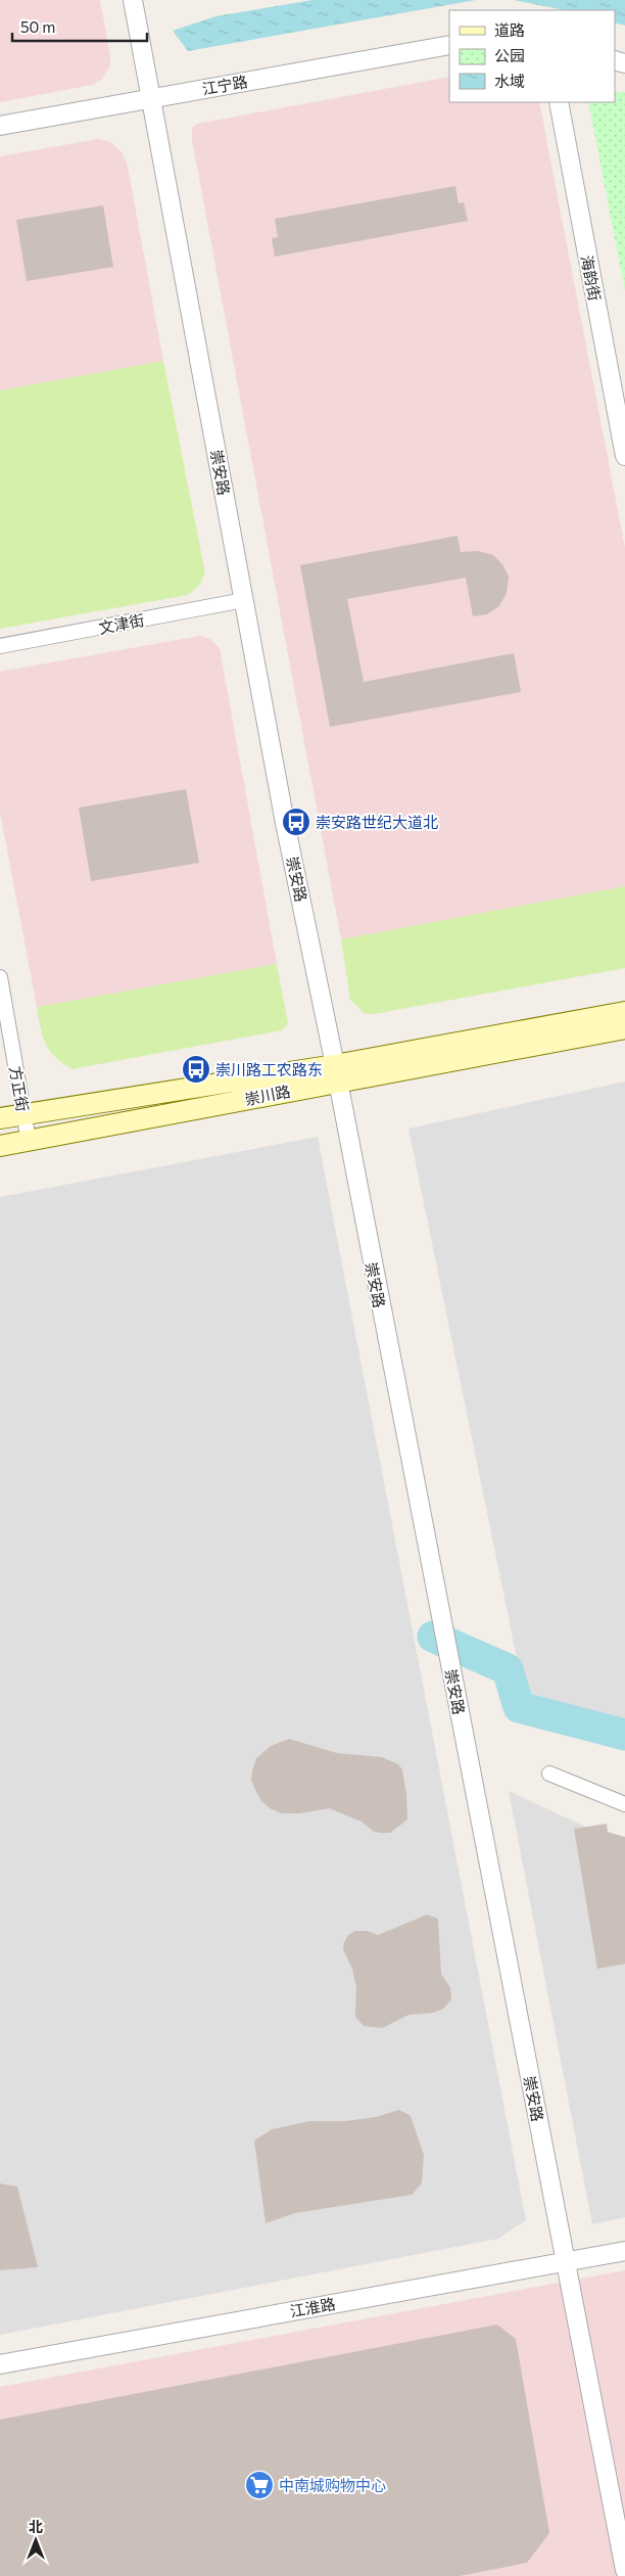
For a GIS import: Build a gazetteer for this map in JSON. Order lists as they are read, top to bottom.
{
  "streets": {
    "main road": ["崇川路"],
    "street": [
      "江宁路",
      "海韵街",
      "崇安路",
      "文津街",
      "方正街",
      "江淮路"
    ]
  },
  "crossings": [
    ["江宁路", "崇安路"],
    ["崇安路", "文津街"],
    ["崇安路", "崇川路"],
    ["崇安路", "江淮路"],
    ["方正街", "崇川路"]
  ],
  "places": {
    "bus stop": ["崇安路世纪大道北", "崇川路工农路东"],
    "supermarket": ["中南城购物中心"]
  },
  "legend": ["道路", "公园", "水域"],
  "scale_bar": "50 m",
  "north": "top"
}
